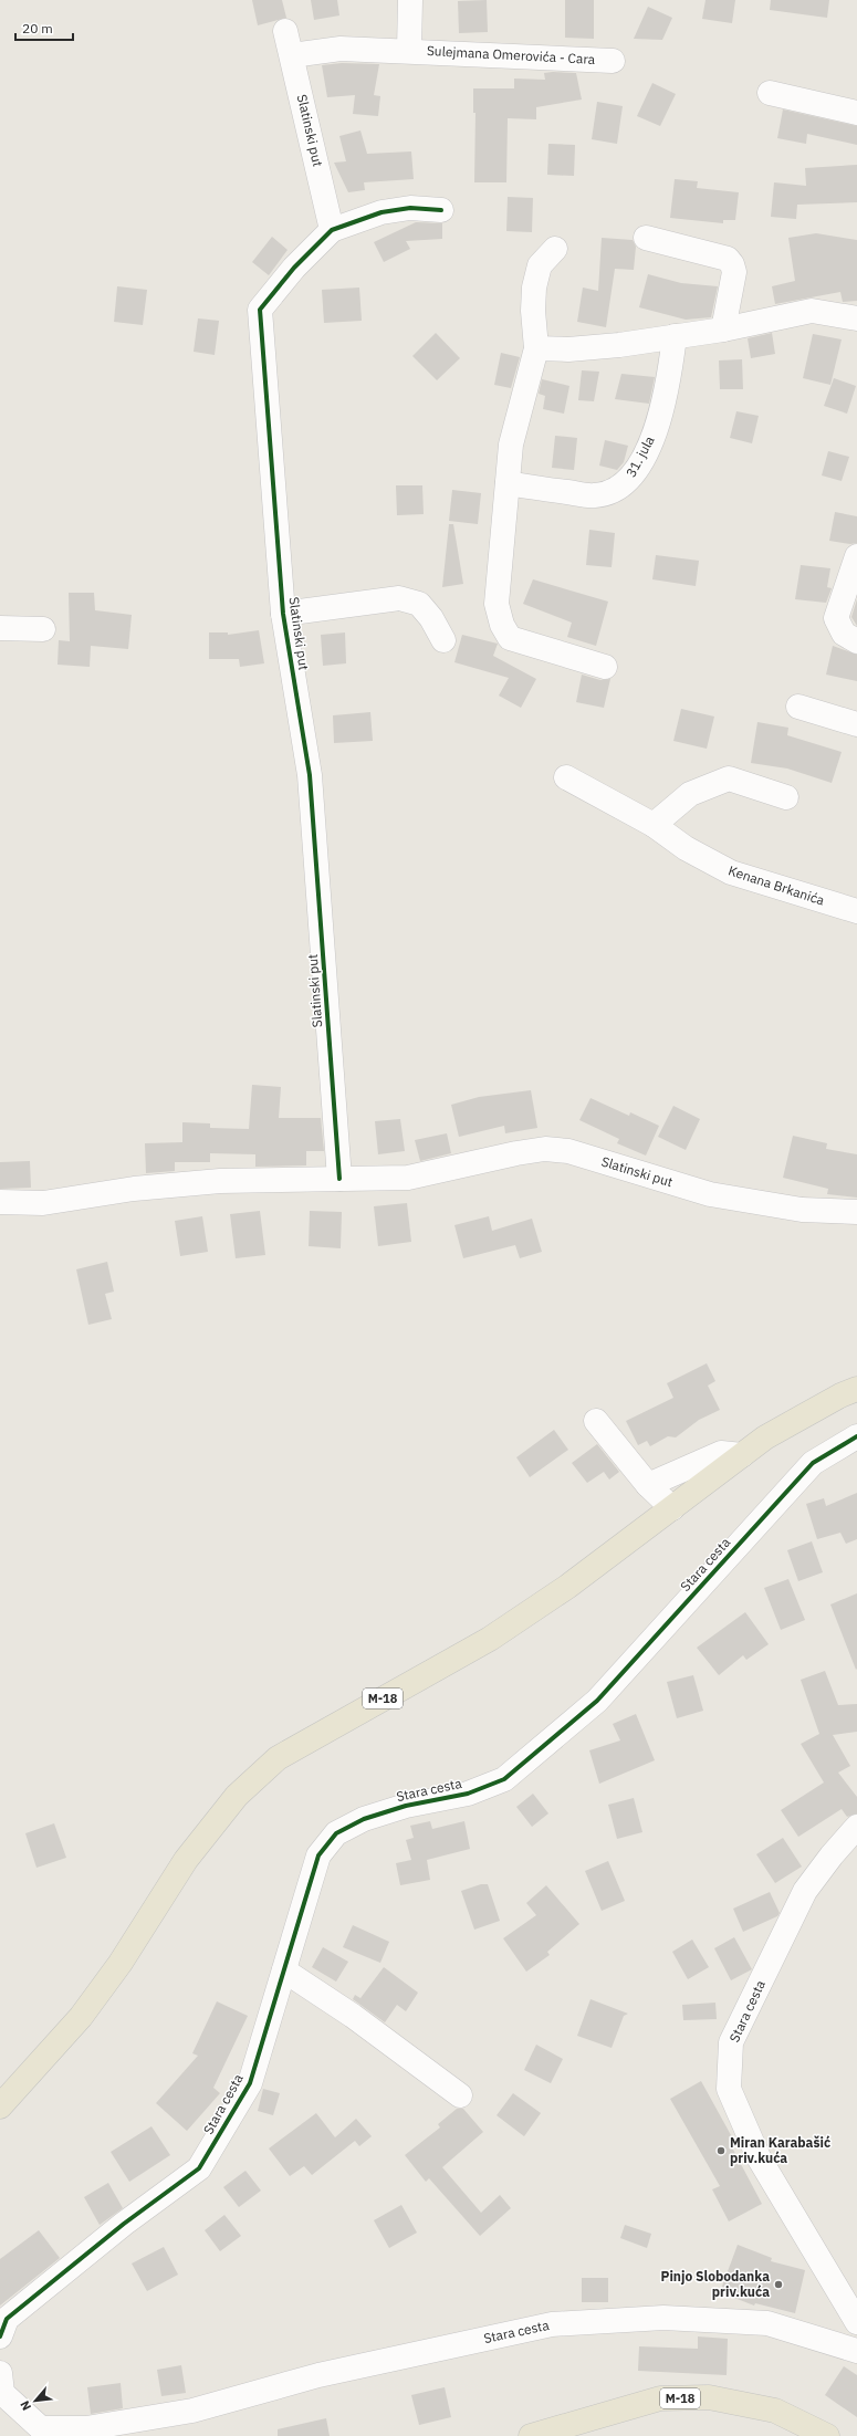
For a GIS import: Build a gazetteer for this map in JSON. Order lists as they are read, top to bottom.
{
  "streets": {
    "main road": ["M-18"],
    "street": [
      "Sulejmana Omerovića - Cara",
      "Slatinski put",
      "31. jula",
      "Kenana Brkanića",
      "Stara cesta"
    ]
  },
  "crossings": [
    ["Sulejmana Omerovića - Cara", "Slatinski put"]
  ],
  "places": ["Miran Karabašić priv.kuća", "Pinjo Slobodanka priv.kuća"],
  "scale_bar": "20 m",
  "north": "bottom left"
}
